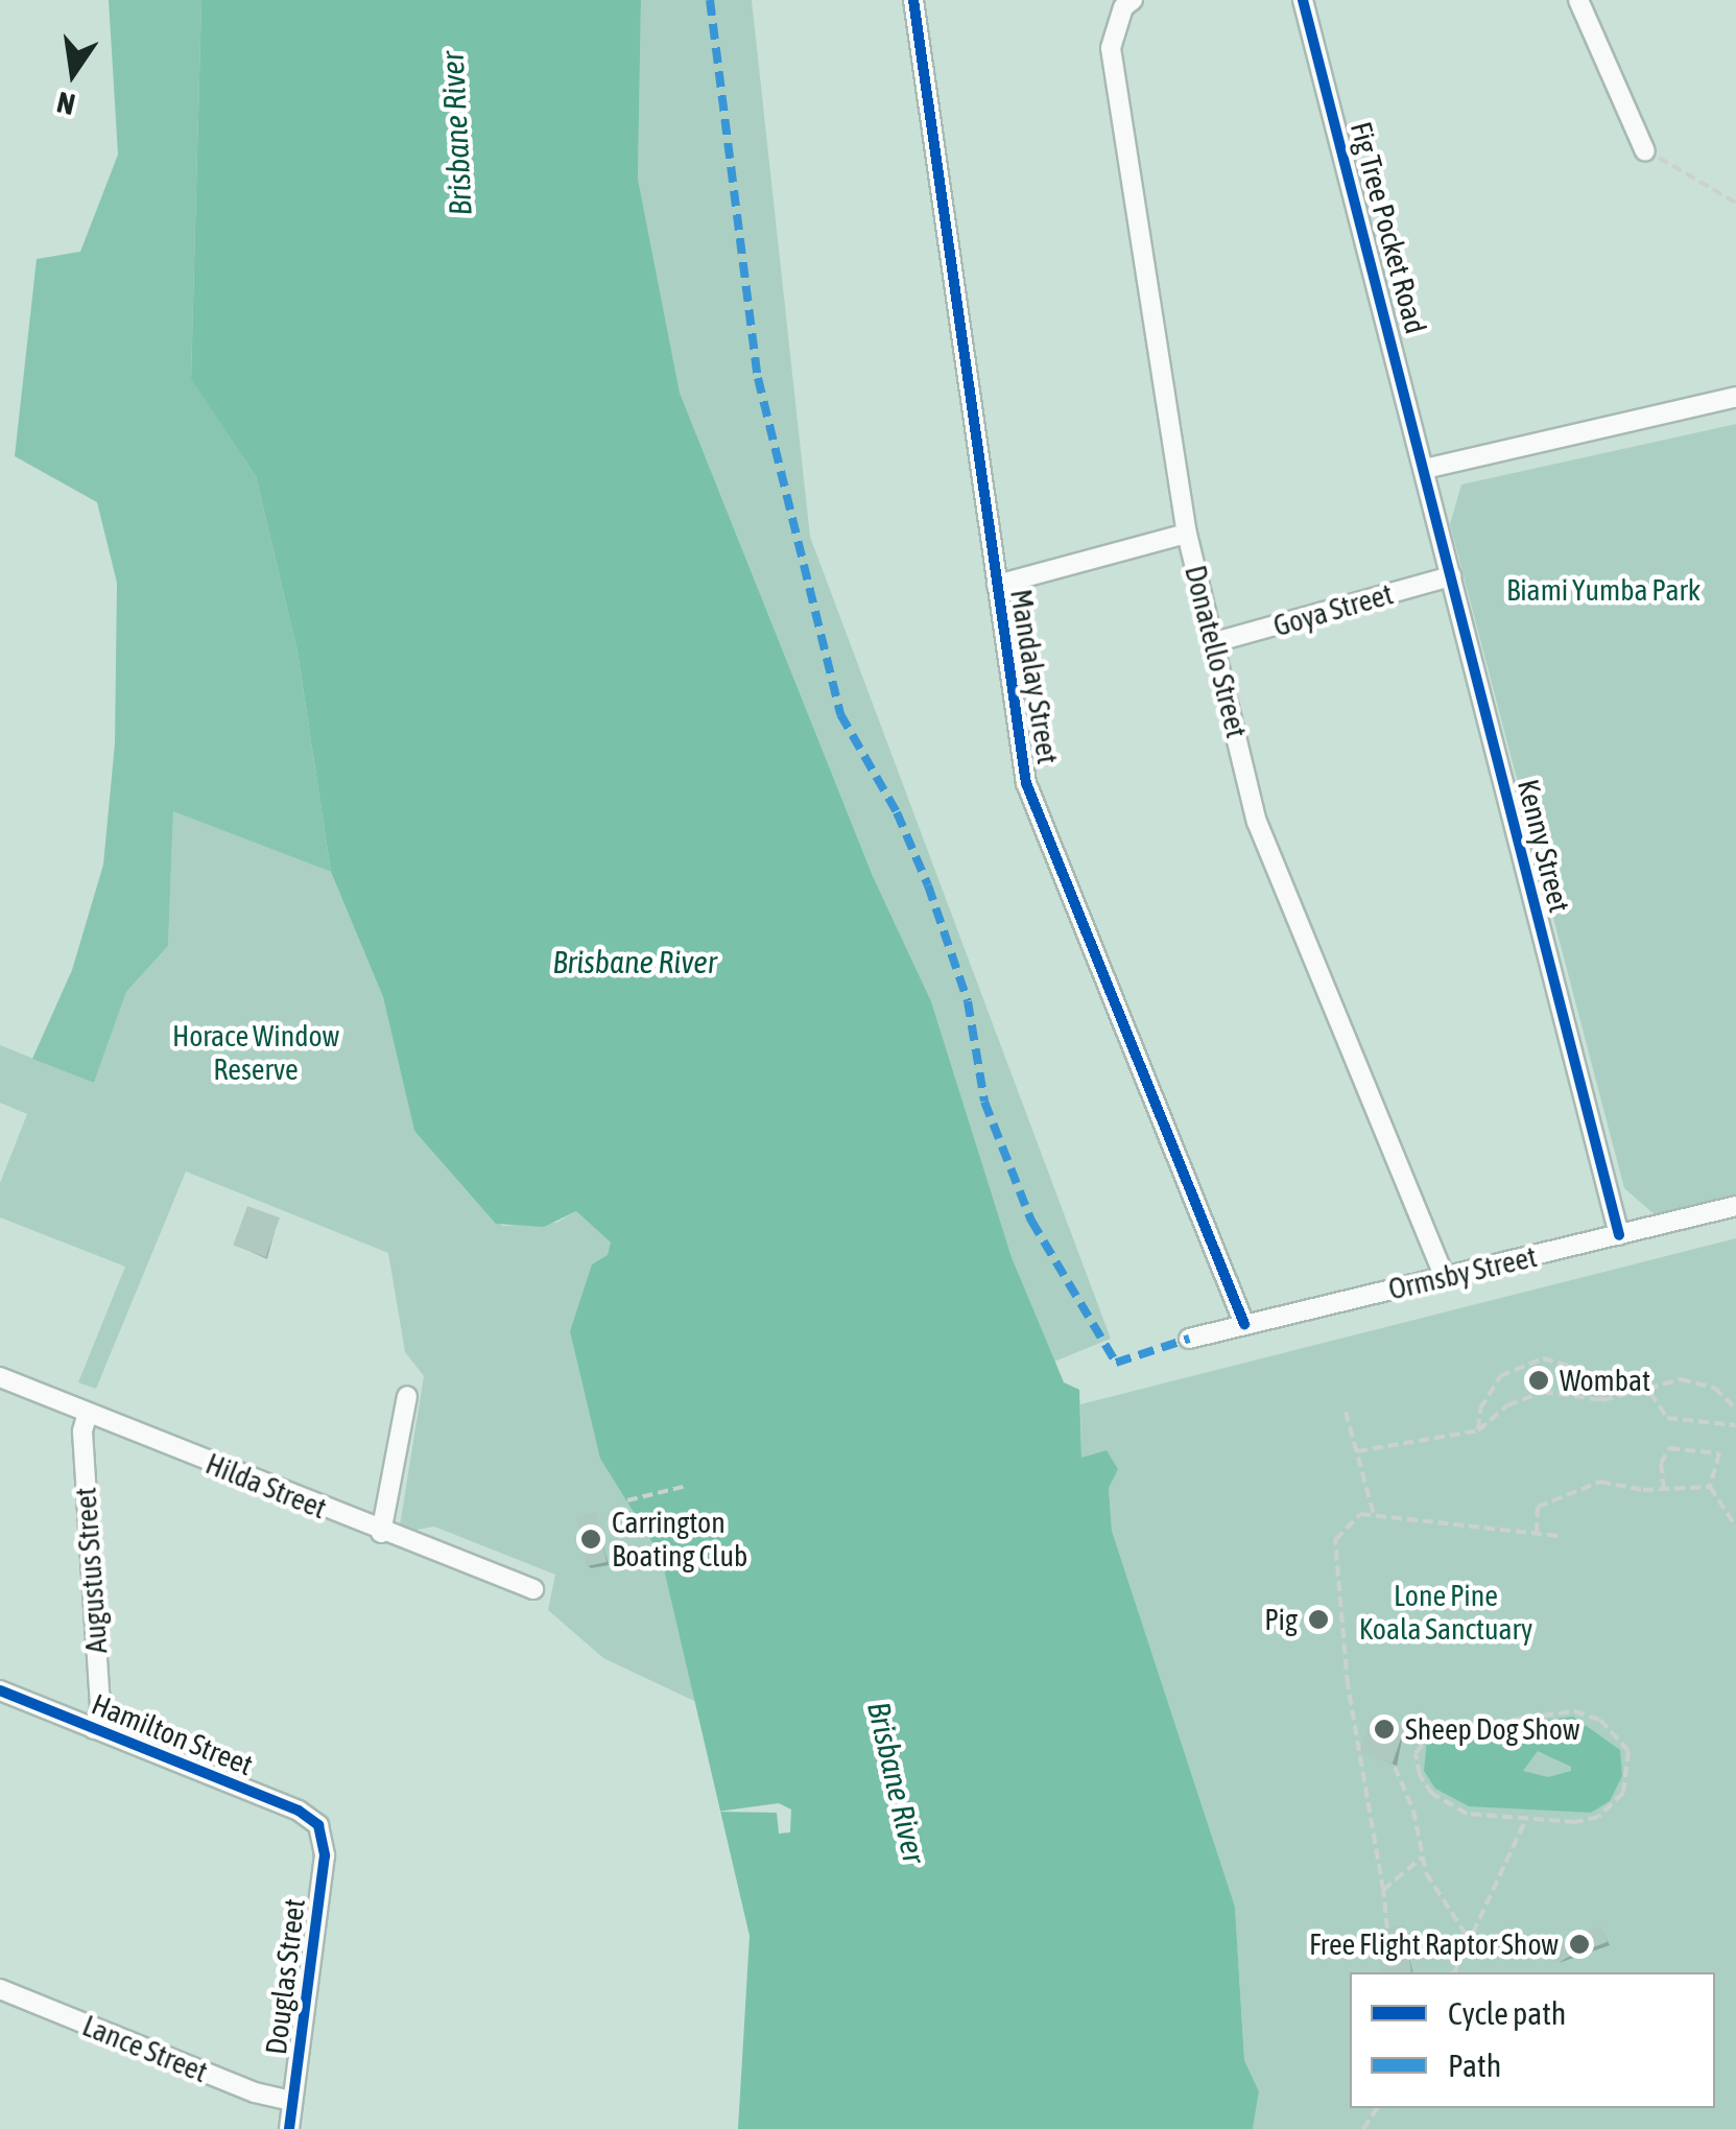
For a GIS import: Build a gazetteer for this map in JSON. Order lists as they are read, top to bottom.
{
  "streets": {
    "street": [
      "Fig Tree Pocket Road",
      "Goya Street",
      "Donatello Street",
      "Mandalay Street",
      "Kenny Street",
      "Ormsby Street",
      "Hilda Street",
      "Augustus Street",
      "Hamilton Street",
      "Douglas Street",
      "Lance Street"
    ]
  },
  "crossings": [
    ["Fig Tree Pocket Road", "Kenny Street"],
    ["Goya Street", "Donatello Street"],
    ["Goya Street", "Kenny Street"],
    ["Donatello Street", "Ormsby Street"],
    ["Mandalay Street", "Ormsby Street"],
    ["Kenny Street", "Ormsby Street"],
    ["Hilda Street", "Augustus Street"],
    ["Augustus Street", "Hamilton Street"],
    ["Hamilton Street", "Douglas Street"],
    ["Douglas Street", "Lance Street"]
  ],
  "water": ["Brisbane River"],
  "parks": ["Biami Yumba Park", "Horace Window Reserve", "Lone Pine Koala Sanctuary"],
  "places": [
    "Wombat",
    "Carrington Boating Club",
    "Pig",
    "Sheep Dog Show",
    "Free Flight Raptor Show"
  ],
  "legend": ["Cycle path", "Path"],
  "north": "bottom"
}
